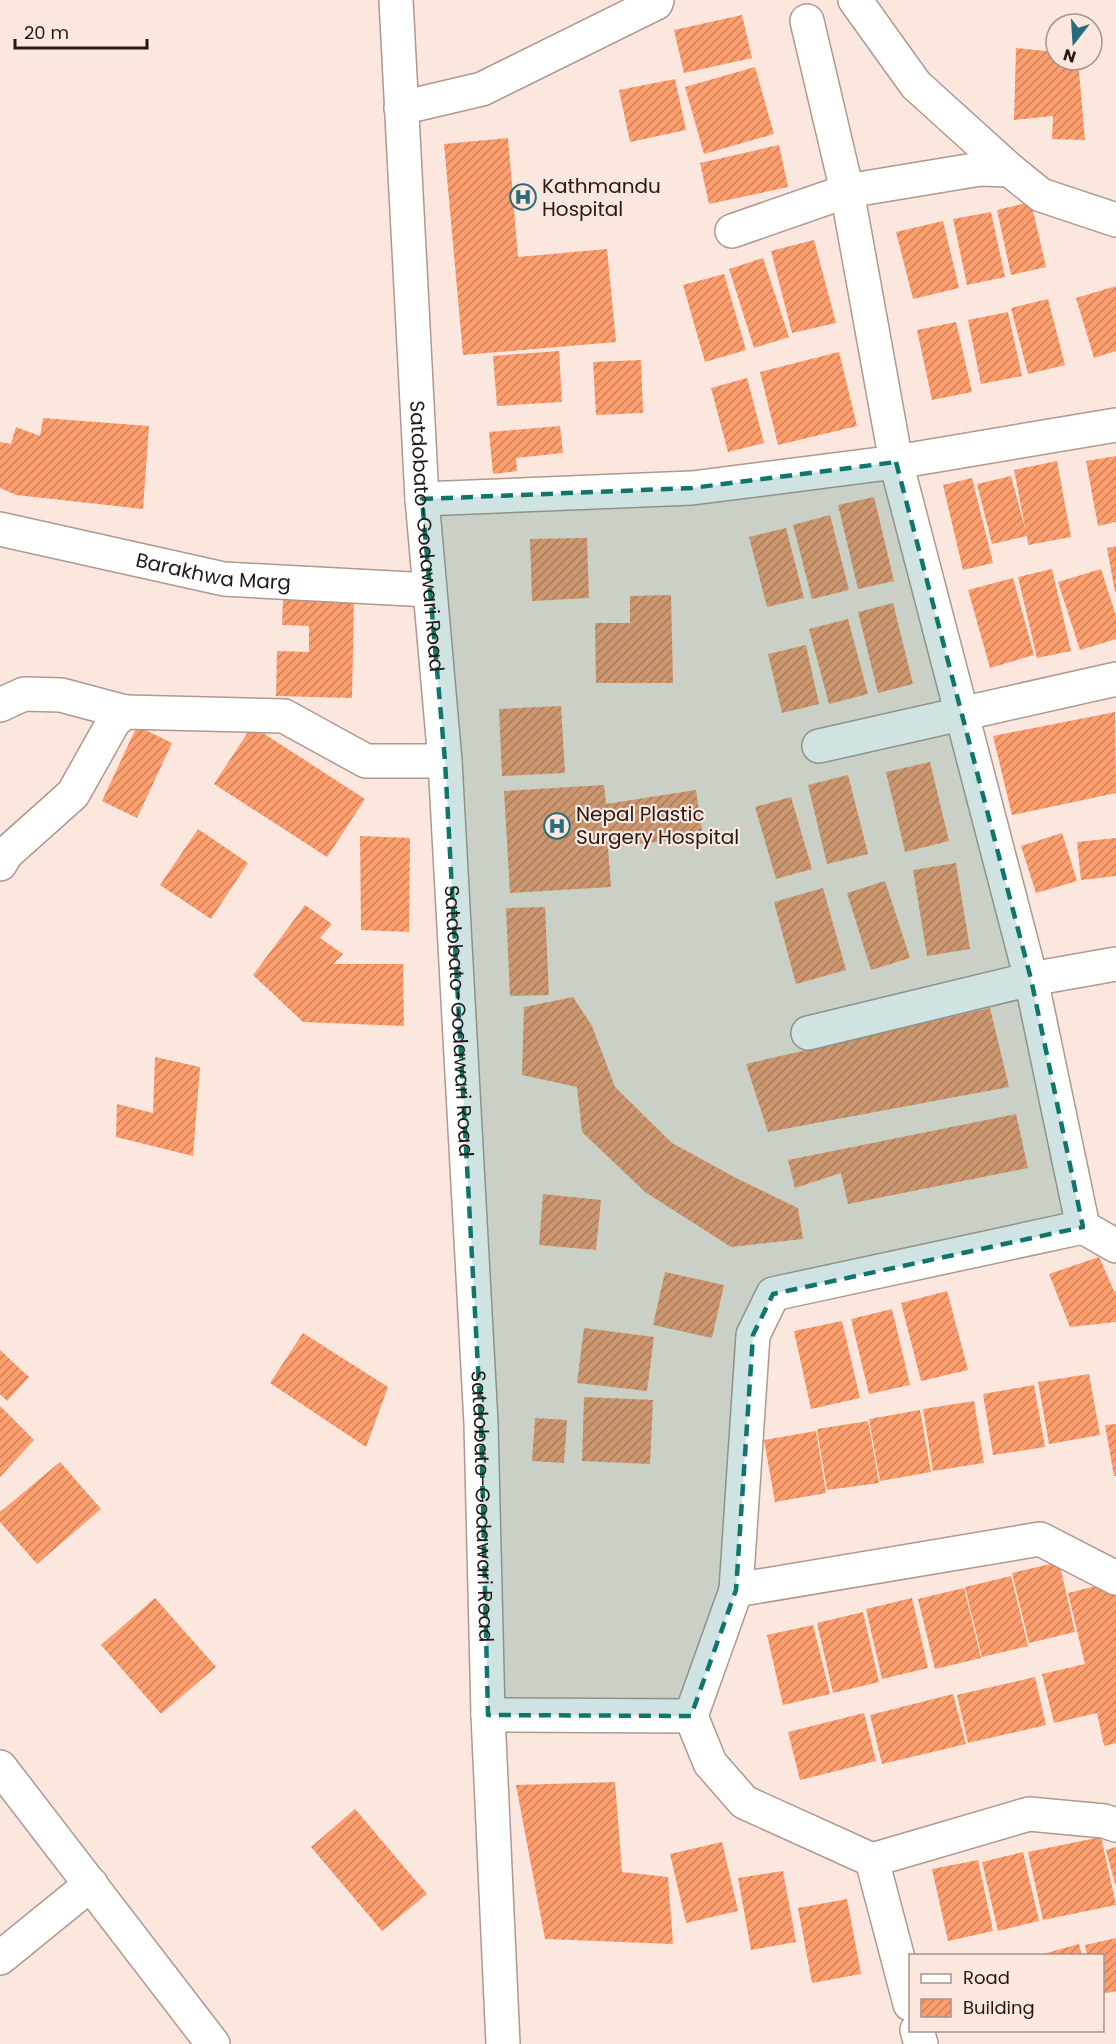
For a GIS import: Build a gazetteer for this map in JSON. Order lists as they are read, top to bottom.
{
  "streets": {
    "street": ["Satdobato-Godawari Road", "Barakhwa Marg"]
  },
  "crossings": [
    ["Satdobato-Godawari Road", "Barakhwa Marg"]
  ],
  "places": {
    "hospital": ["Kathmandu Hospital", "Nepal Plastic Surgery Hospital"]
  },
  "legend": ["Road", "Building"],
  "scale_bar": "20 m",
  "north": "bottom"
}
